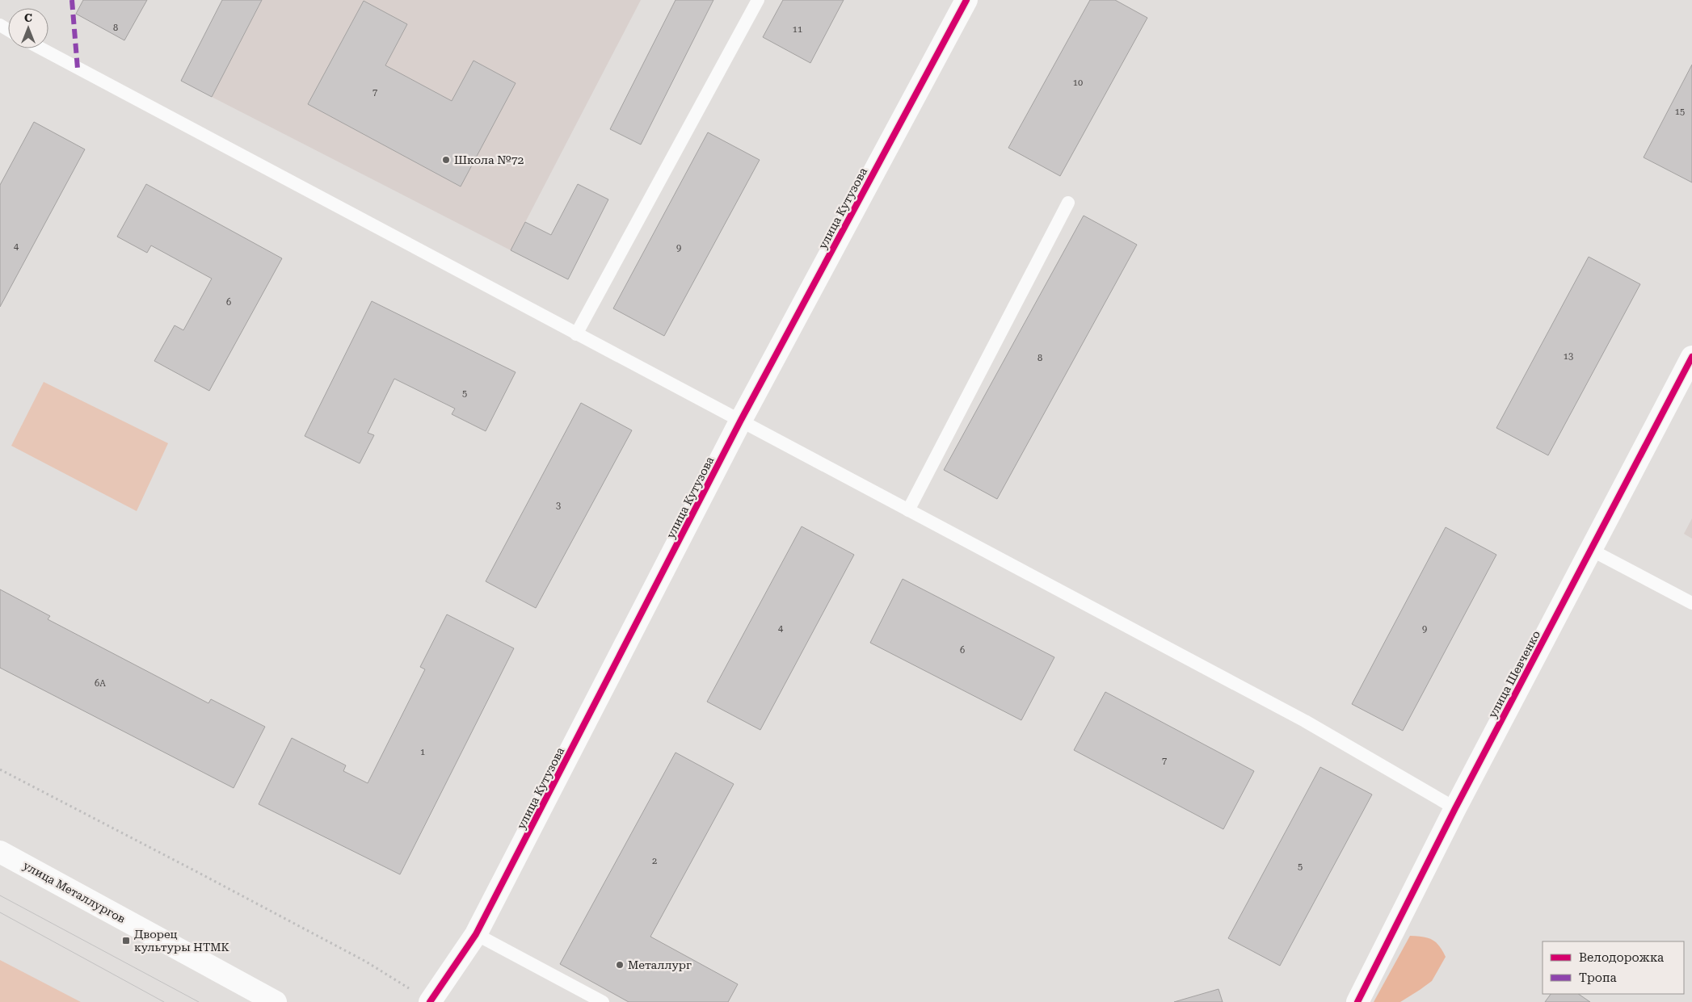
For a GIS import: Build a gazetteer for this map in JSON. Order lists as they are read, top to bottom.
{
  "streets": {
    "street": ["улица Кутузова", "улица Шевченко", "улица Металлургов"]
  },
  "places": {
    "other": ["Школа №72", "Металлург"],
    "transit": ["Дворец культуры НТМК"]
  },
  "house_numbers": [
    "8",
    "11",
    "10",
    "7",
    "15",
    "4",
    "9",
    "6",
    "13",
    "8",
    "5",
    "3",
    "4",
    "9",
    "6",
    "6А",
    "1",
    "7",
    "2",
    "5"
  ],
  "legend": ["Велодорожка", "Тропа"],
  "north": "top"
}
